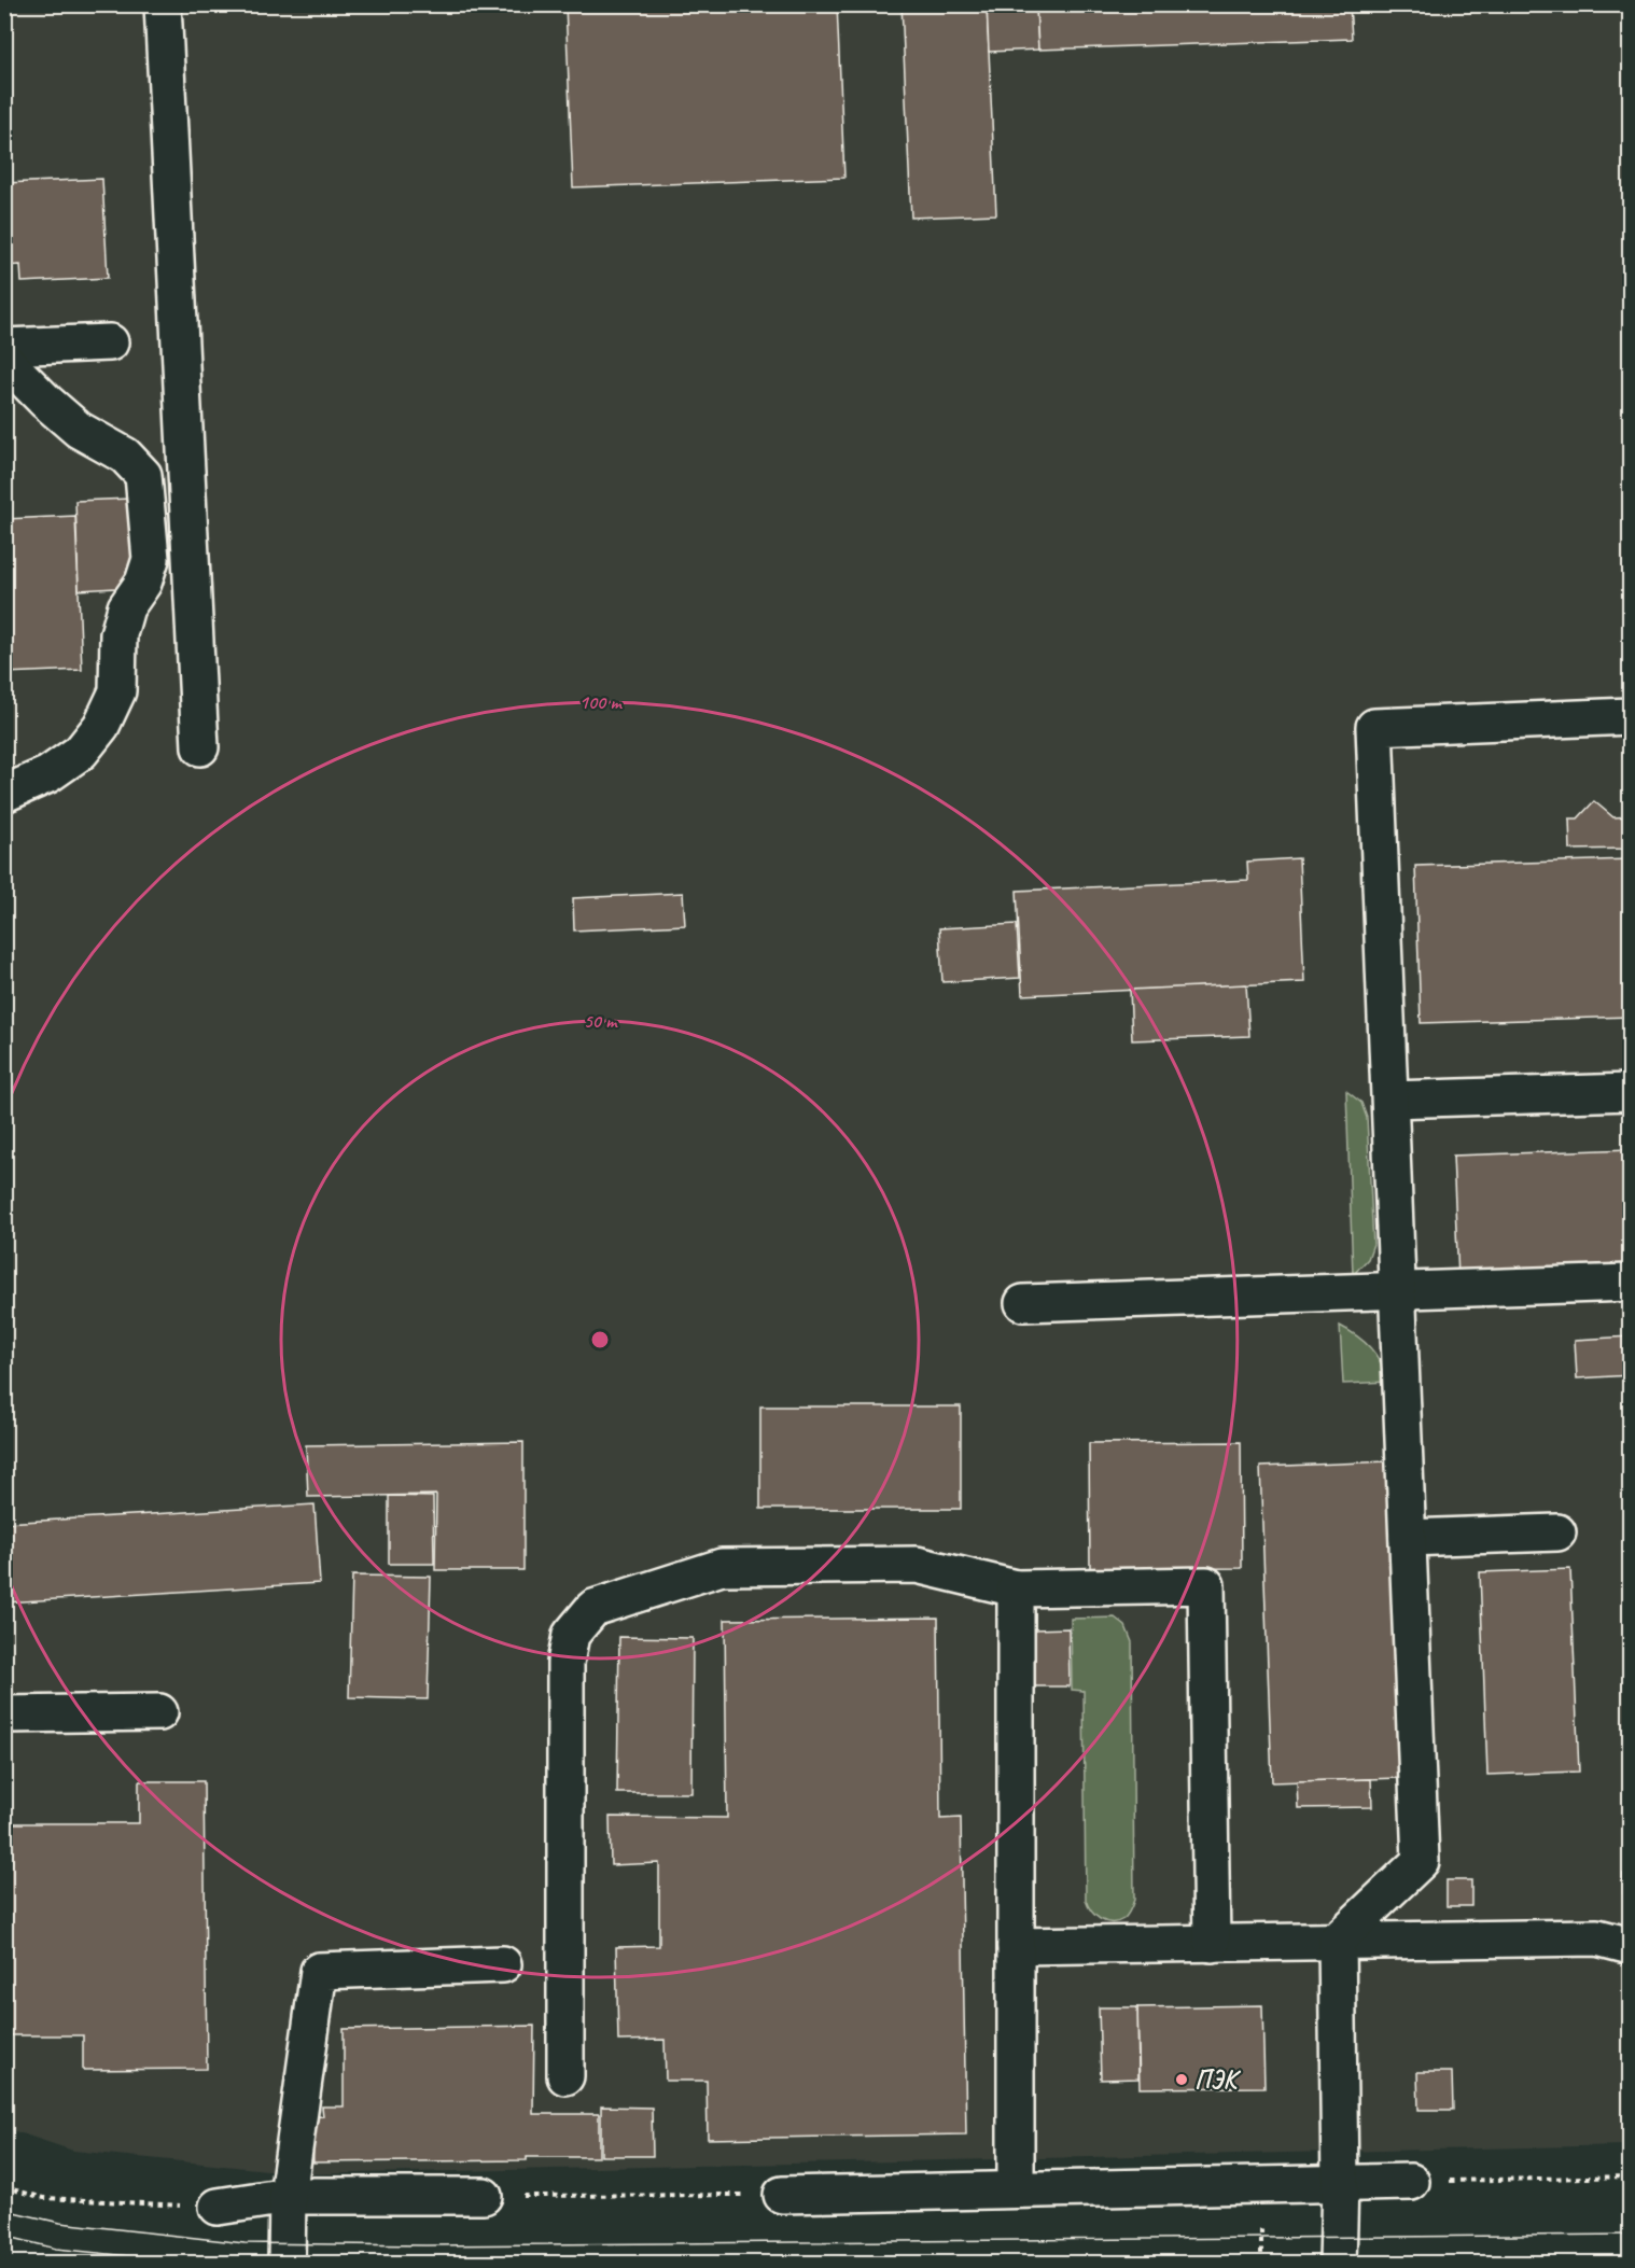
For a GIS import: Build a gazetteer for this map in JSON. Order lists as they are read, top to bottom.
{
  "places": ["ПЭК"],
  "rings": ["100 m", "50 m"]
}
